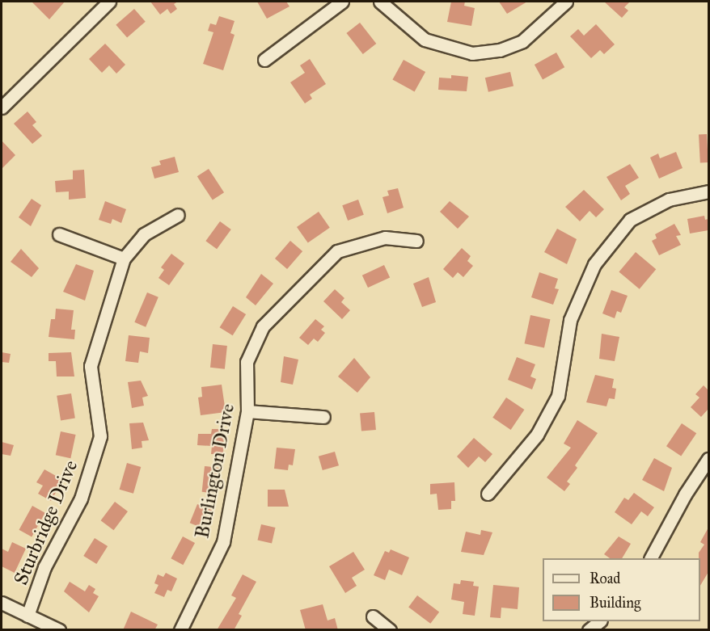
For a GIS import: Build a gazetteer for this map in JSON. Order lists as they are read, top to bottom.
{
  "streets": {
    "street": ["Burlington Drive", "Sturbridge Drive"]
  },
  "legend": ["Road", "Building"]
}
